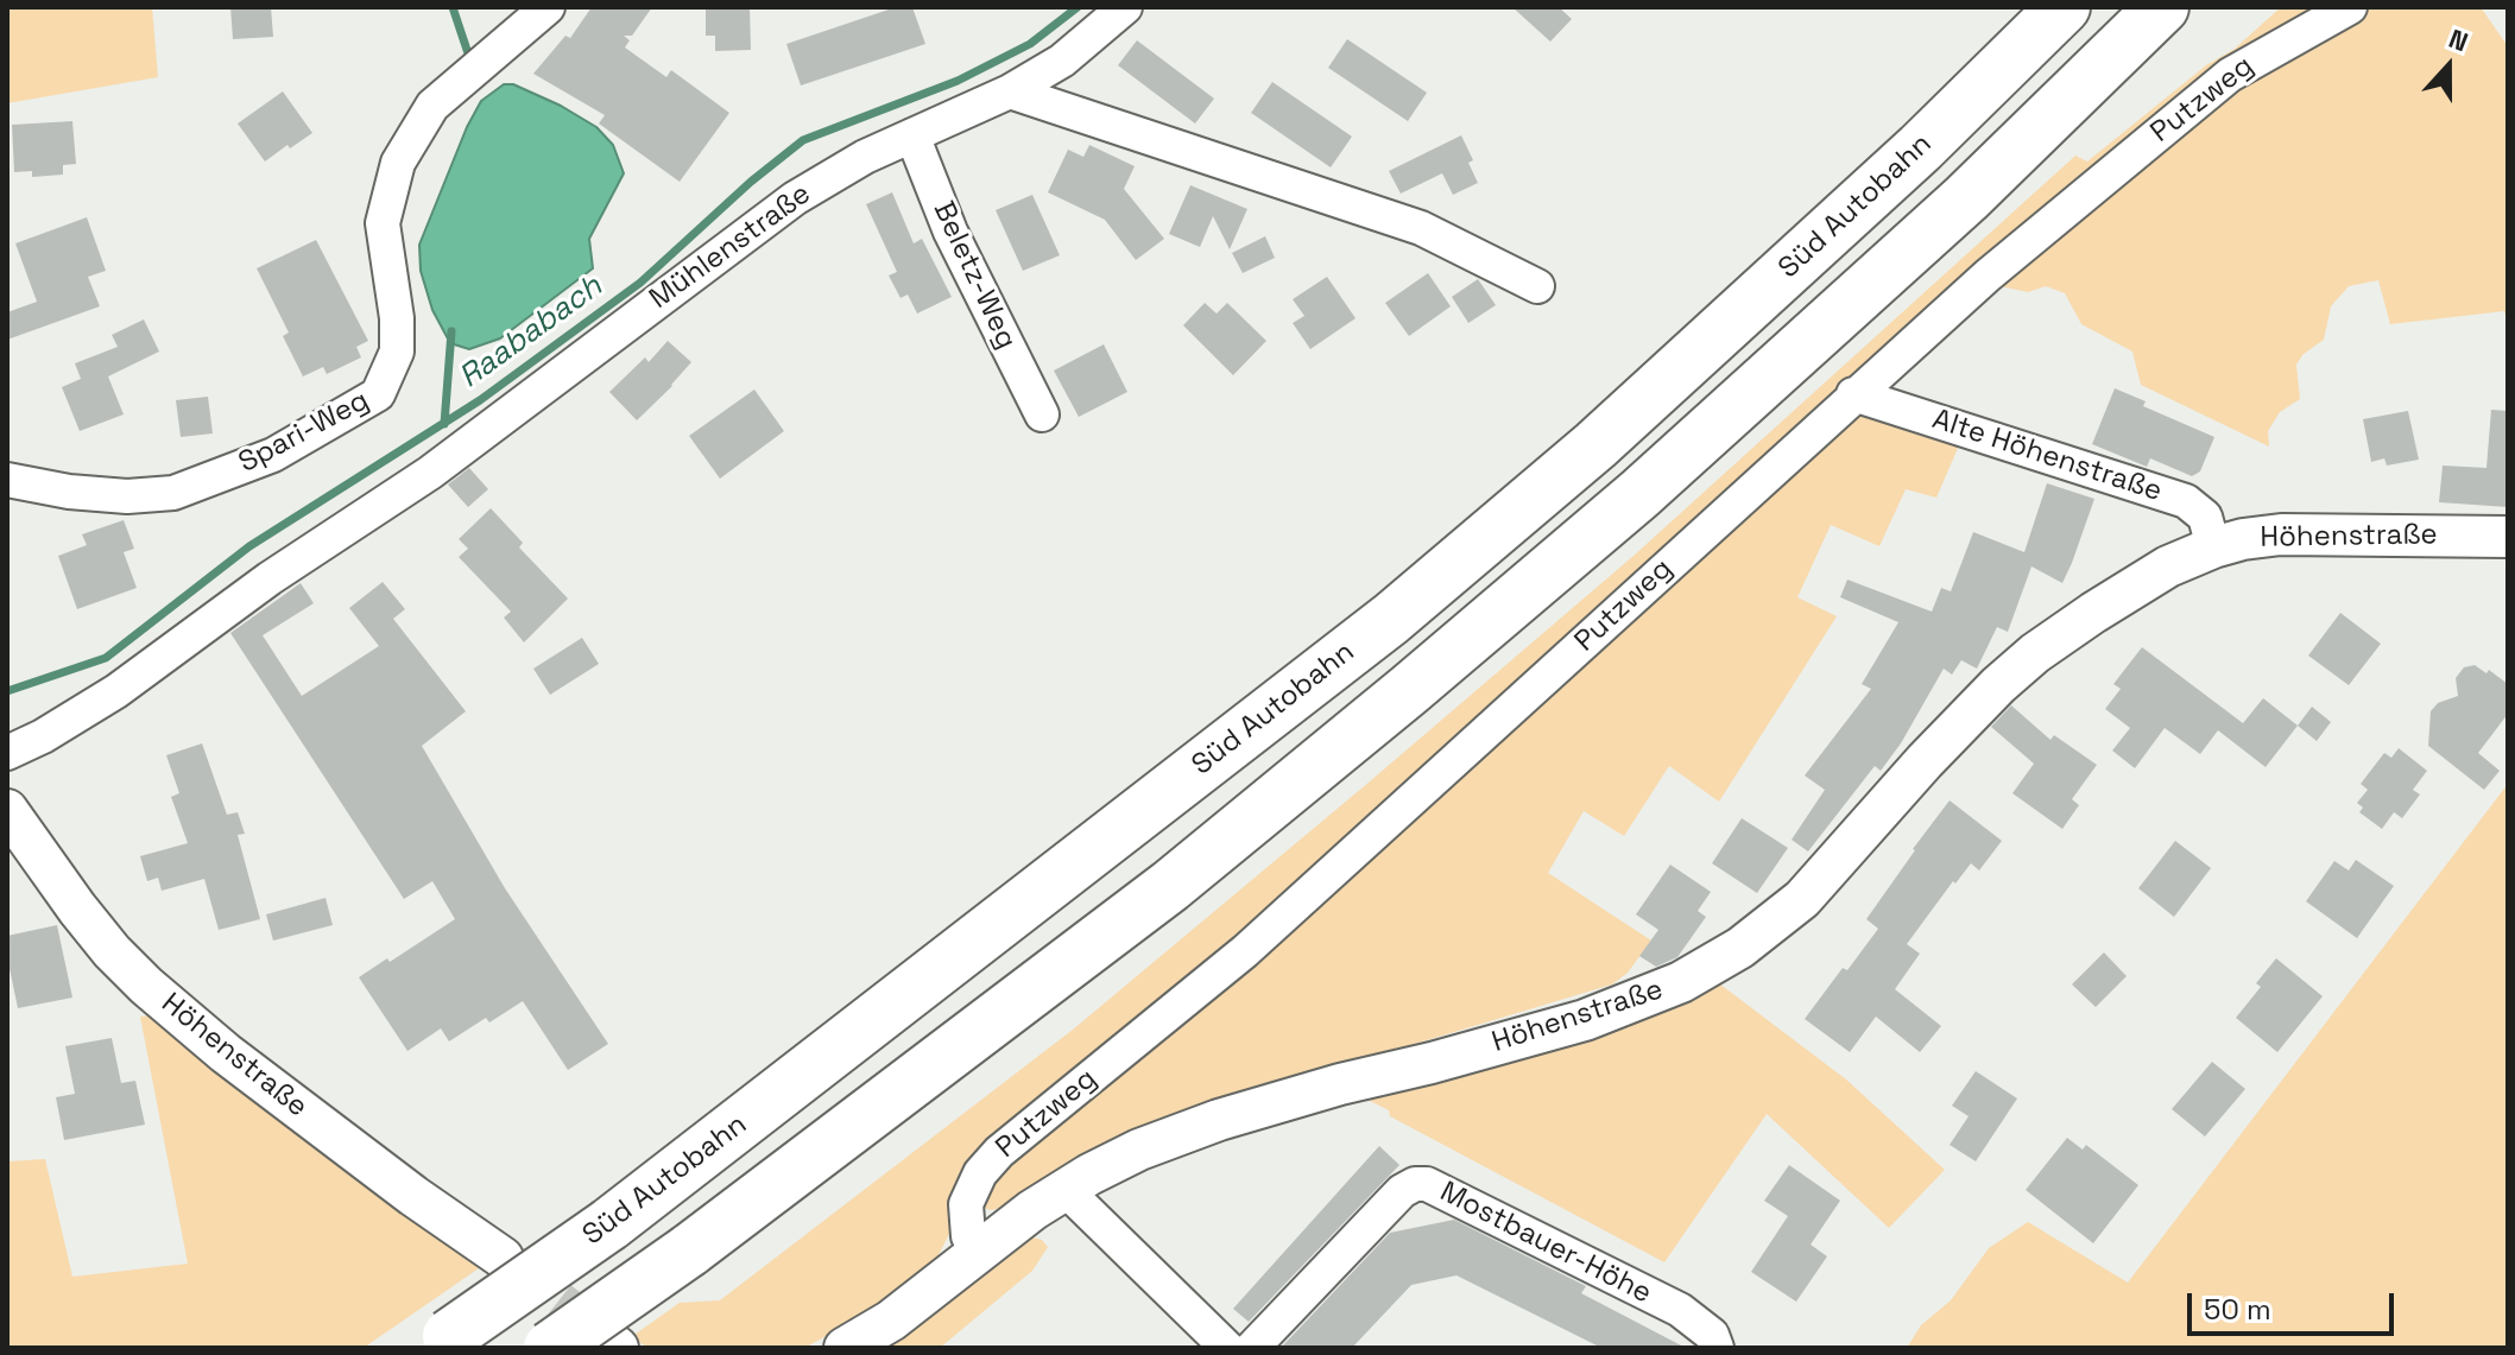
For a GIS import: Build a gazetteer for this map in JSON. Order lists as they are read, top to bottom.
{
  "streets": {
    "highway": ["Süd Autobahn"],
    "street": [
      "Putzweg",
      "Mühlenstraße",
      "Beletz-Weg",
      "Spari-Weg",
      "Alte Höhenstraße",
      "Höhenstraße",
      "Mostbauer-Höhe"
    ]
  },
  "crossings": [
    ["Putzweg", "Alte Höhenstraße"],
    ["Putzweg", "Höhenstraße"],
    ["Mühlenstraße", "Beletz-Weg"],
    ["Alte Höhenstraße", "Höhenstraße"]
  ],
  "water": ["Raababach"],
  "scale_bar": "50 m",
  "north": "top"
}
